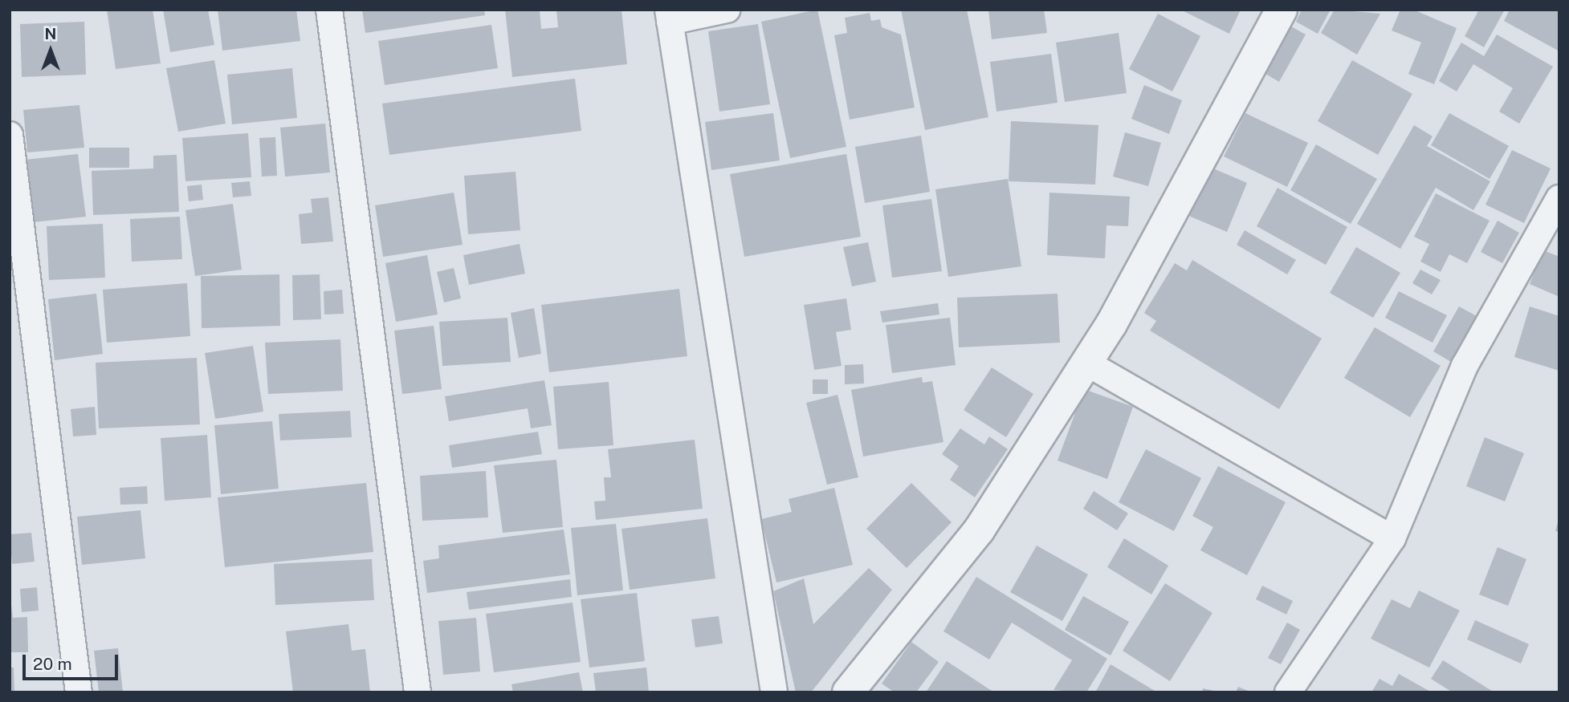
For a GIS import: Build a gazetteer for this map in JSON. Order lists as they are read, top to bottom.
{
  "scale_bar": "20 m",
  "north": "top"
}
